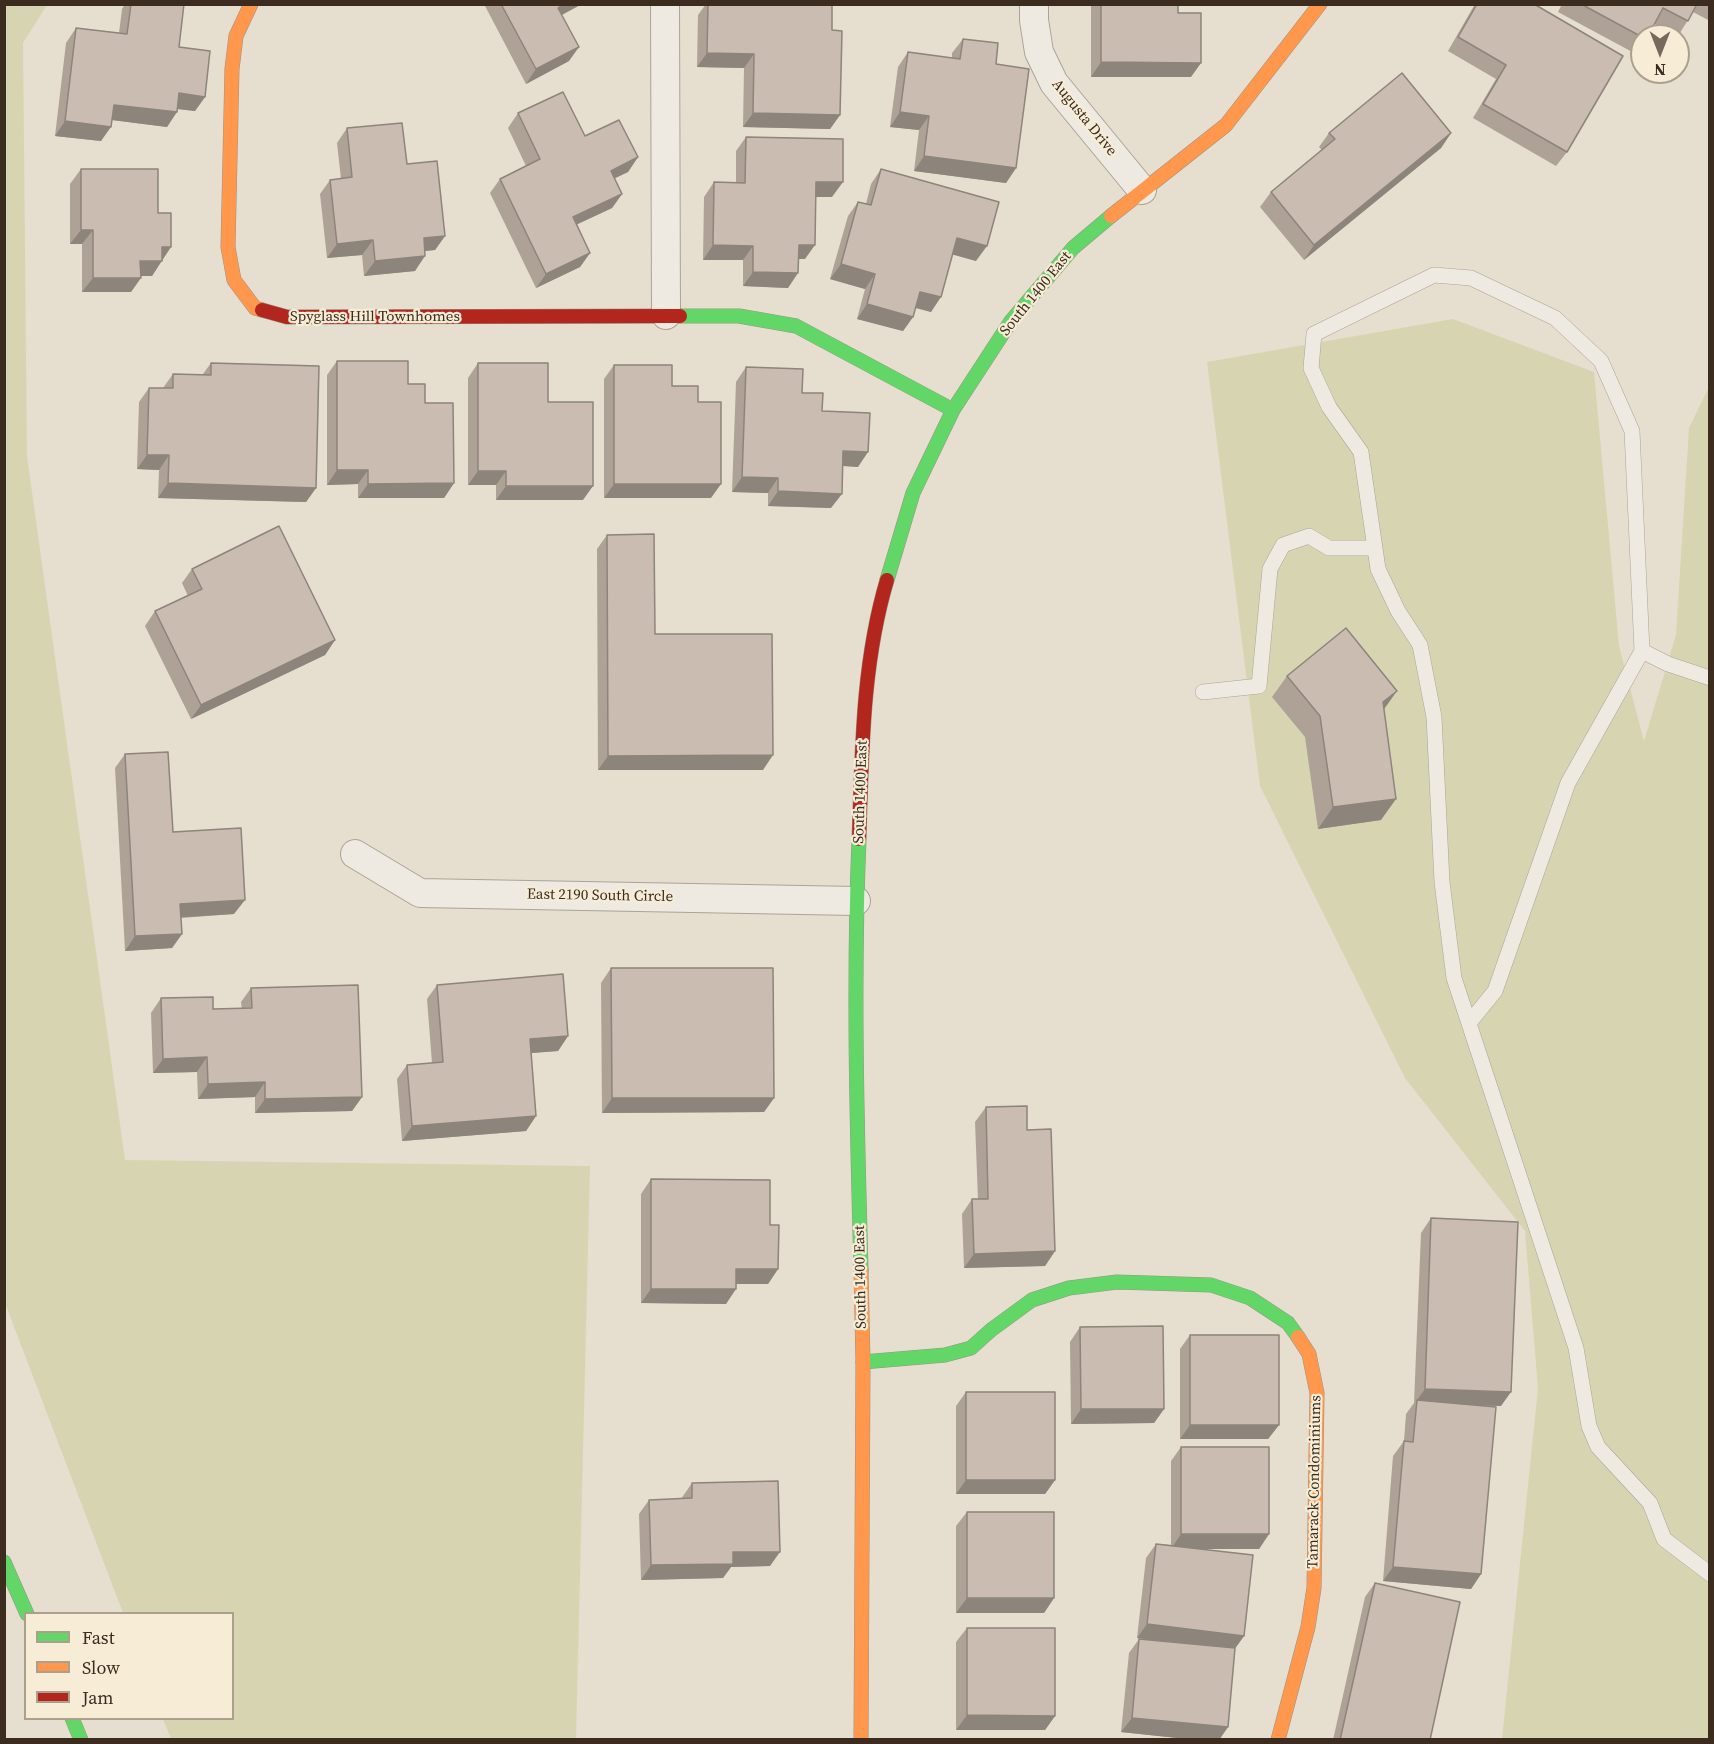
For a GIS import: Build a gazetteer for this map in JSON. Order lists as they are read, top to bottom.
{
  "streets": {
    "street": [
      "Augusta Drive",
      "South 1400 East",
      "Spyglass Hill Townhomes",
      "East 2190 South Circle",
      "Tamarack Condominiums"
    ]
  },
  "crossings": [
    ["Augusta Drive", "South 1400 East"],
    ["South 1400 East", "Spyglass Hill Townhomes"],
    ["South 1400 East", "East 2190 South Circle"],
    ["South 1400 East", "Tamarack Condominiums"]
  ],
  "legend": ["Fast", "Slow", "Jam"],
  "north": "bottom"
}
